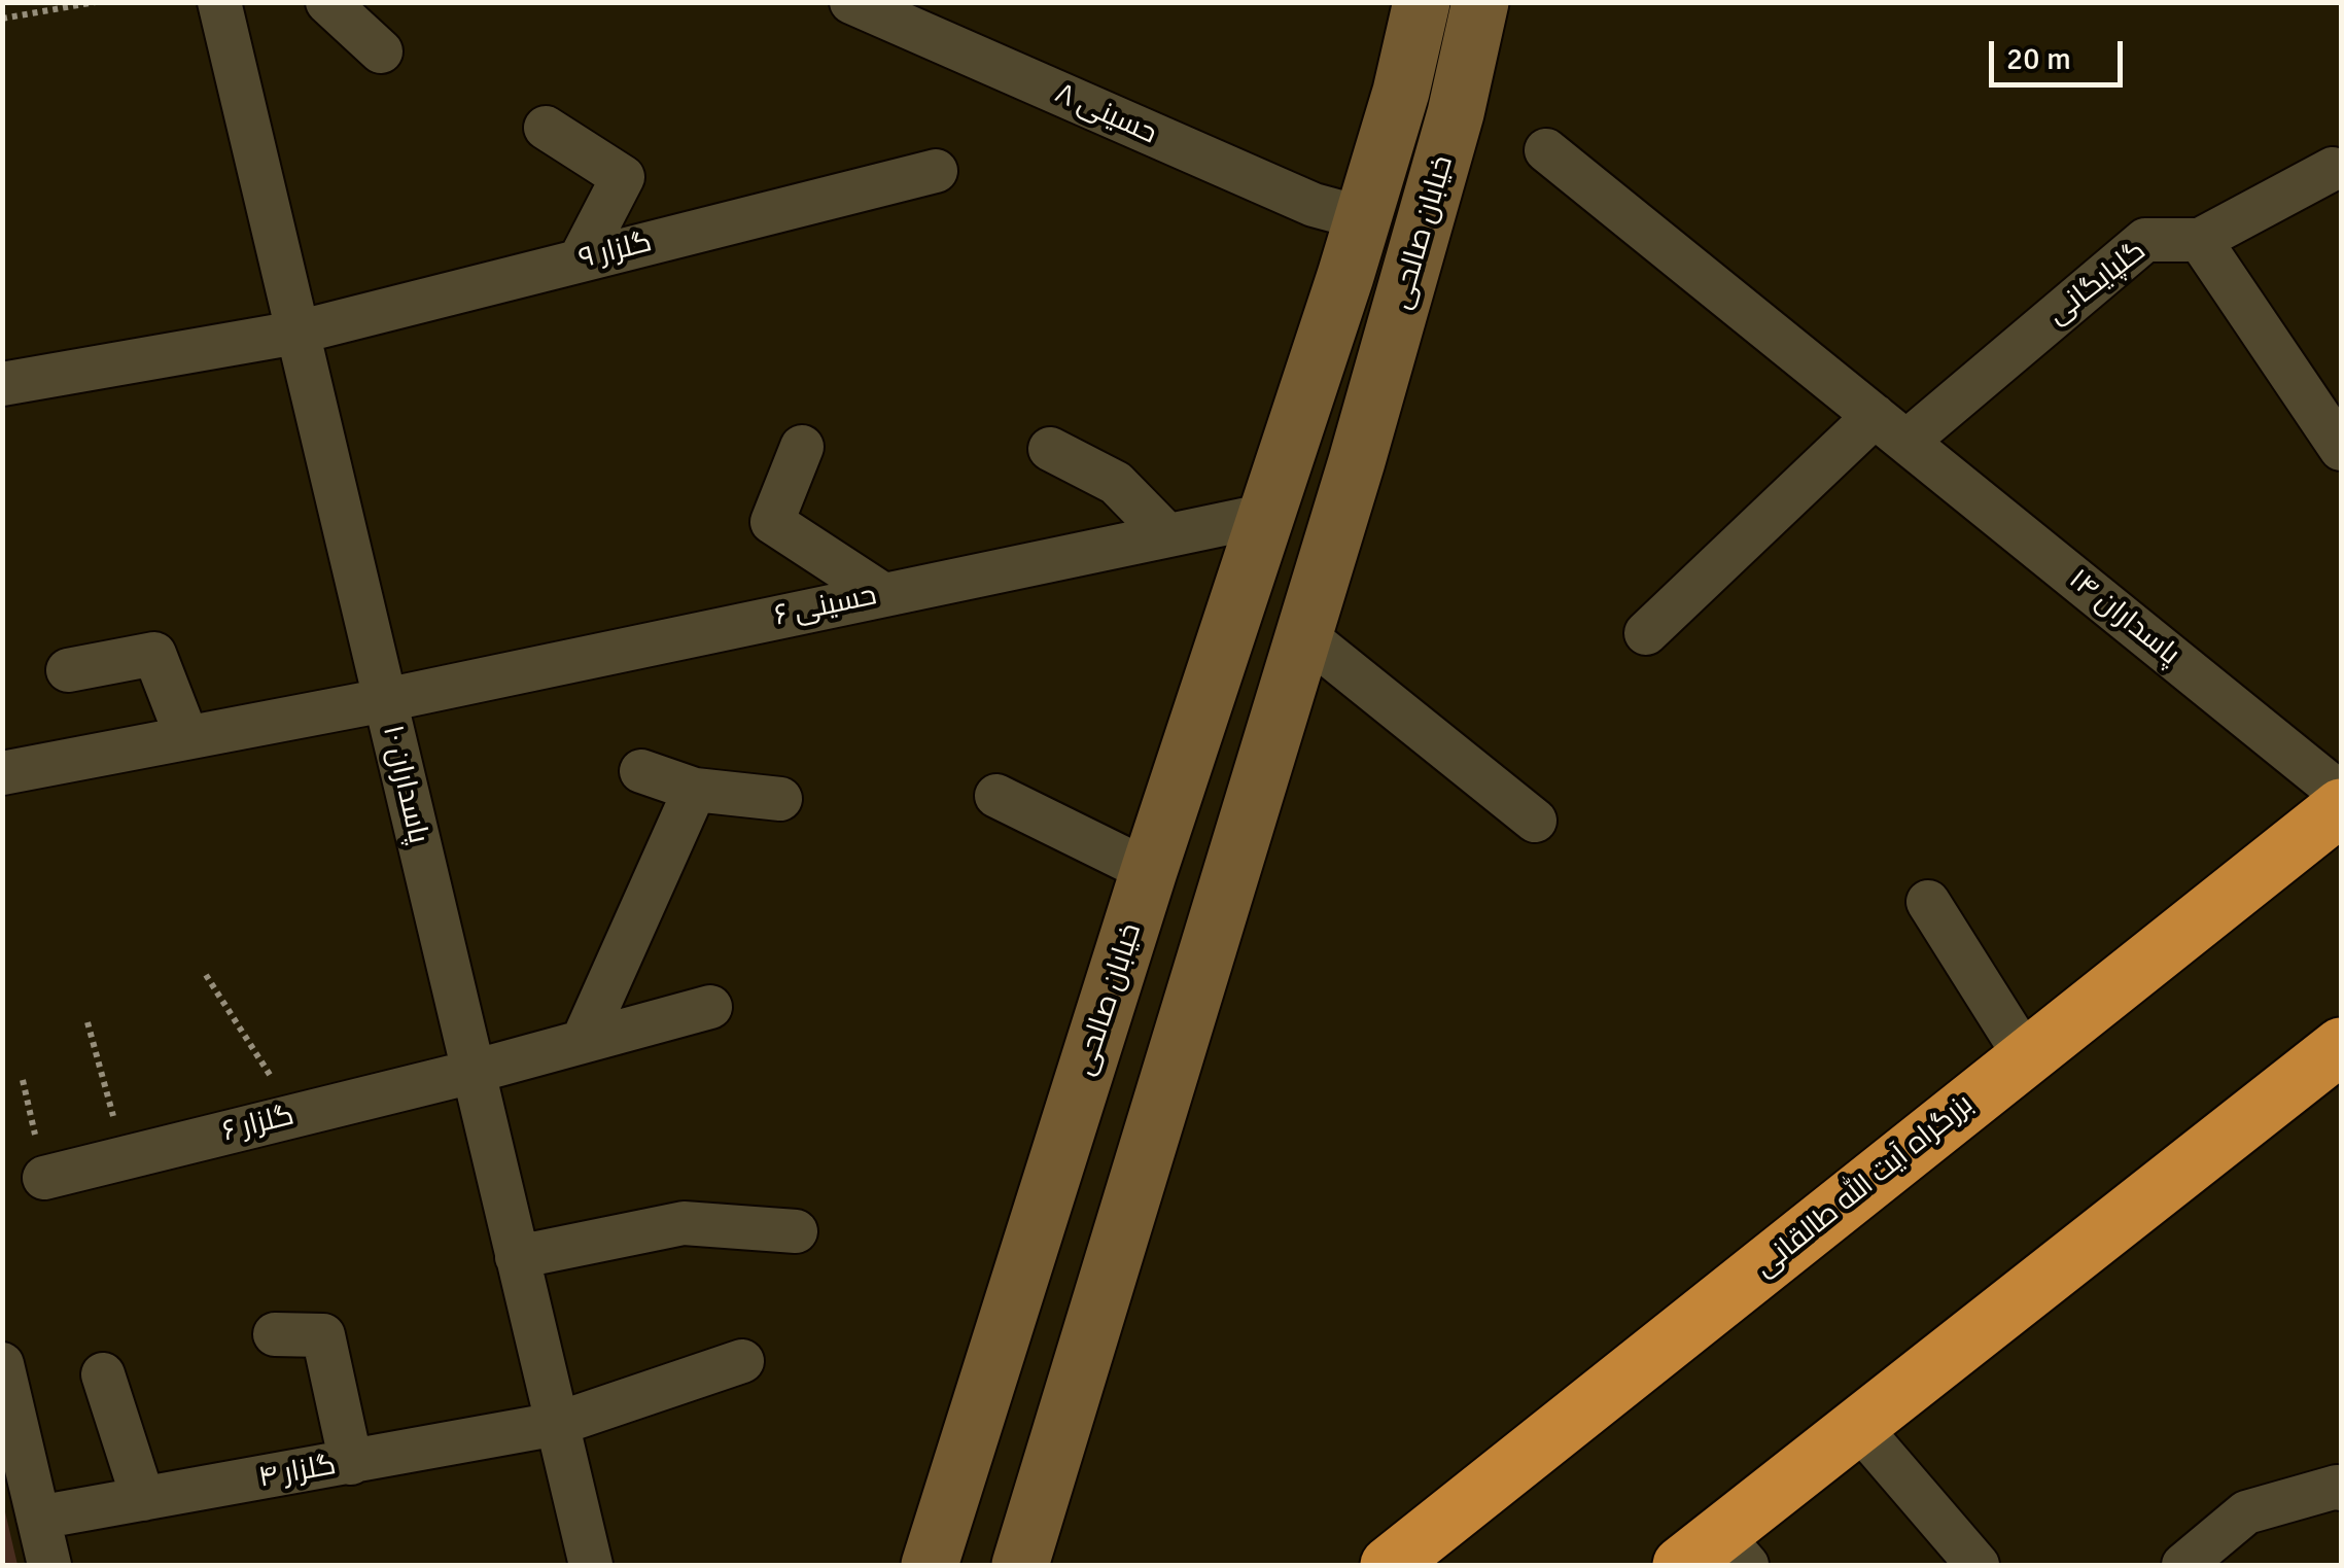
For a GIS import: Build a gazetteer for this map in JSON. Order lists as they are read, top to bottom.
{
  "streets": {
    "highway": ["بزرگراه آیت الله طالقانی"],
    "main road": ["خيابان صالحی", "خیابان صالحی"],
    "street": [
      "حسینی ۸",
      "گلزار ٩",
      "گلپایگانی",
      "حسینی ۶",
      "پاسداران ۱۴",
      "پاسداران ١٠",
      "گلزار ۶",
      "گلزار ۴"
    ]
  },
  "crossings": [
    ["حسینی ۸", "خیابان صالحی"],
    ["گلزار ٩", "پاسداران ١٠"],
    ["گلپایگانی", "پاسداران ۱۴"],
    ["حسینی ۶", "پاسداران ١٠"],
    ["حسینی ۶", "خیابان صالحی"],
    ["پاسداران ١٠", "گلزار ۶"],
    ["پاسداران ١٠", "گلزار ۴"]
  ],
  "scale_bar": "20 m"
}
